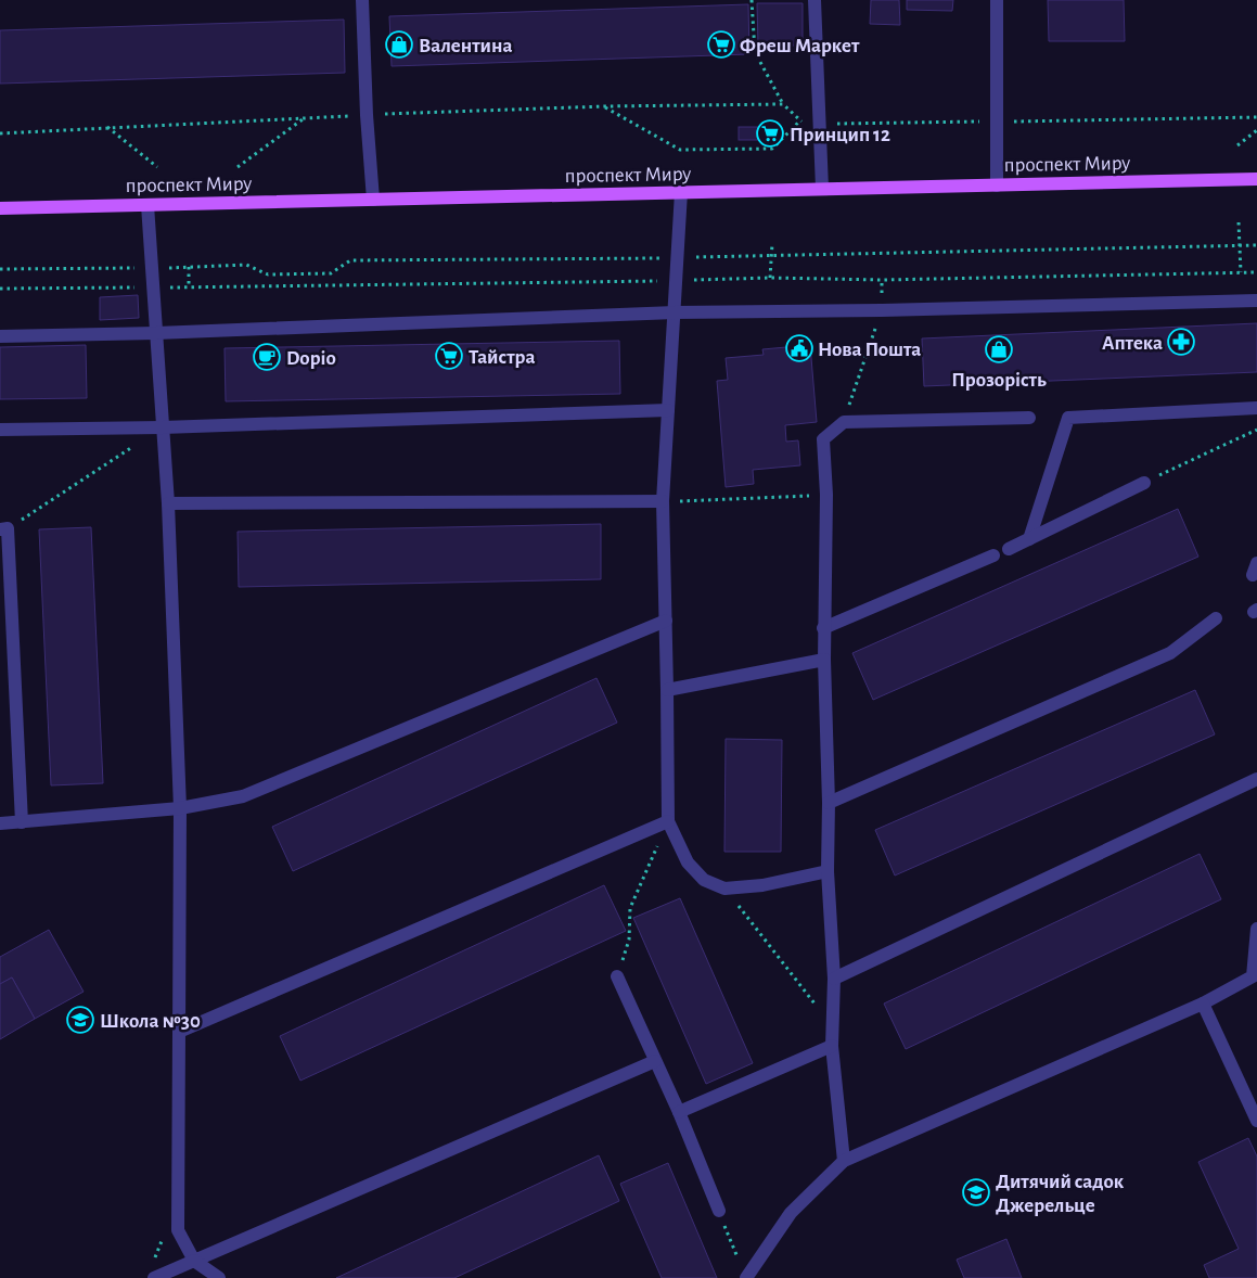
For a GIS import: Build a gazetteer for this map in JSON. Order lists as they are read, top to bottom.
{
  "streets": {
    "main road": ["проспект Миру"]
  },
  "places": {
    "shop": ["Валентина", "Прозорість"],
    "supermarket": ["Фреш Маркет", "Принцип 12", "Тайстра"],
    "pharmacy": ["Аптека"],
    "public building": ["Нова Пошта"],
    "cafe": ["Dopio"],
    "school or university": ["Школа №30", "Дитячий садок Джерельце"]
  }
}
